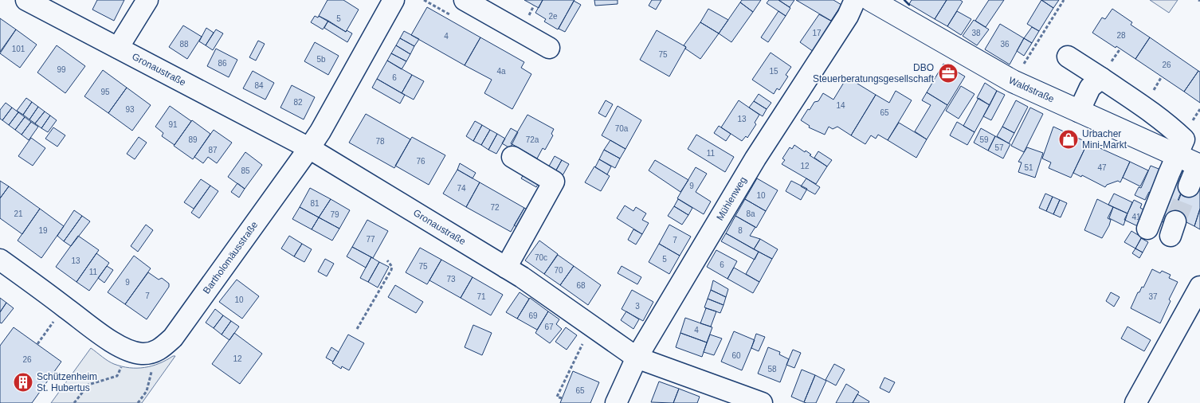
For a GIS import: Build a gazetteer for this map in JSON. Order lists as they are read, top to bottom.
{
  "streets": {
    "main road": ["Waldstraße"],
    "street": ["Gronaustraße", "Mühlenweg", "Bartholomäusstraße"]
  },
  "crossings": [
    ["Gronaustraße", "Mühlenweg"],
    ["Gronaustraße", "Bartholomäusstraße"]
  ],
  "places": {
    "office": ["DBO Steuerberatungsgesellschaft"],
    "shop": ["Urbacher Mini-Markt"],
    "building": ["Schützenheim St. Hubertus"]
  },
  "house_numbers": [
    "2e",
    "5",
    "17",
    "38",
    "28",
    "4",
    "88",
    "36",
    "101",
    "75",
    "5b",
    "86",
    "26",
    "99",
    "4a",
    "15",
    "6",
    "84",
    "95",
    "82",
    "14",
    "93",
    "65",
    "13",
    "91",
    "70a",
    "89",
    "72a",
    "59",
    "78",
    "57",
    "87",
    "11",
    "76",
    "12",
    "51",
    "47",
    "85",
    "9",
    "74",
    "10",
    "81",
    "72",
    "21",
    "8a",
    "79",
    "41",
    "19",
    "8",
    "77",
    "7",
    "70c",
    "5",
    "13",
    "6",
    "75",
    "70",
    "11",
    "73",
    "9",
    "68",
    "7",
    "71",
    "37",
    "10",
    "3",
    "69",
    "67",
    "4",
    "60",
    "12",
    "26",
    "58",
    "65"
  ]
}
